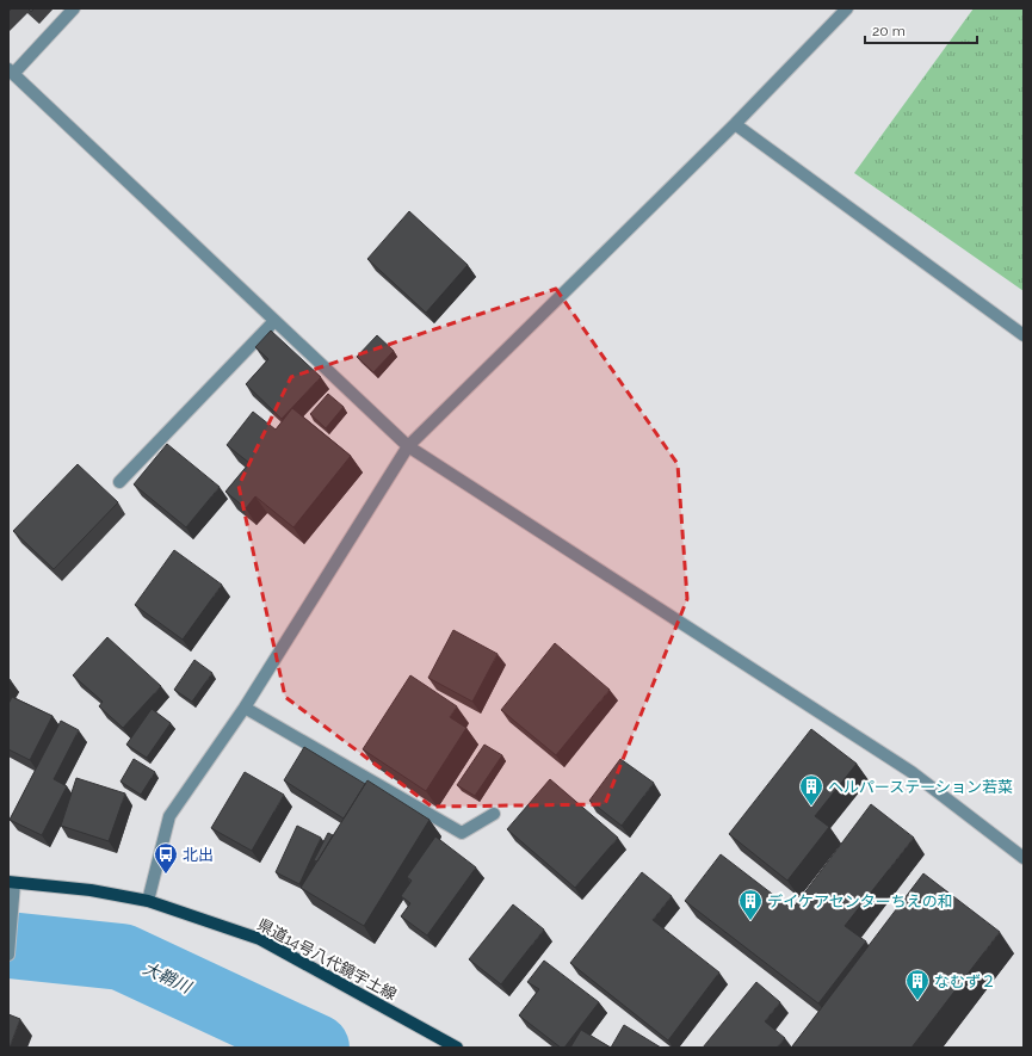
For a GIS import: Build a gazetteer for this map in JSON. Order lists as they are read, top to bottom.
{
  "streets": {
    "main road": ["県道14号八代鏡宇土線"]
  },
  "water": ["大鞘川"],
  "places": {
    "building": ["ヘルパーステーション若菜", "デイケアセンターちえの和", "なむず２"],
    "bus stop": ["北出"]
  },
  "scale_bar": "20 m"
}
